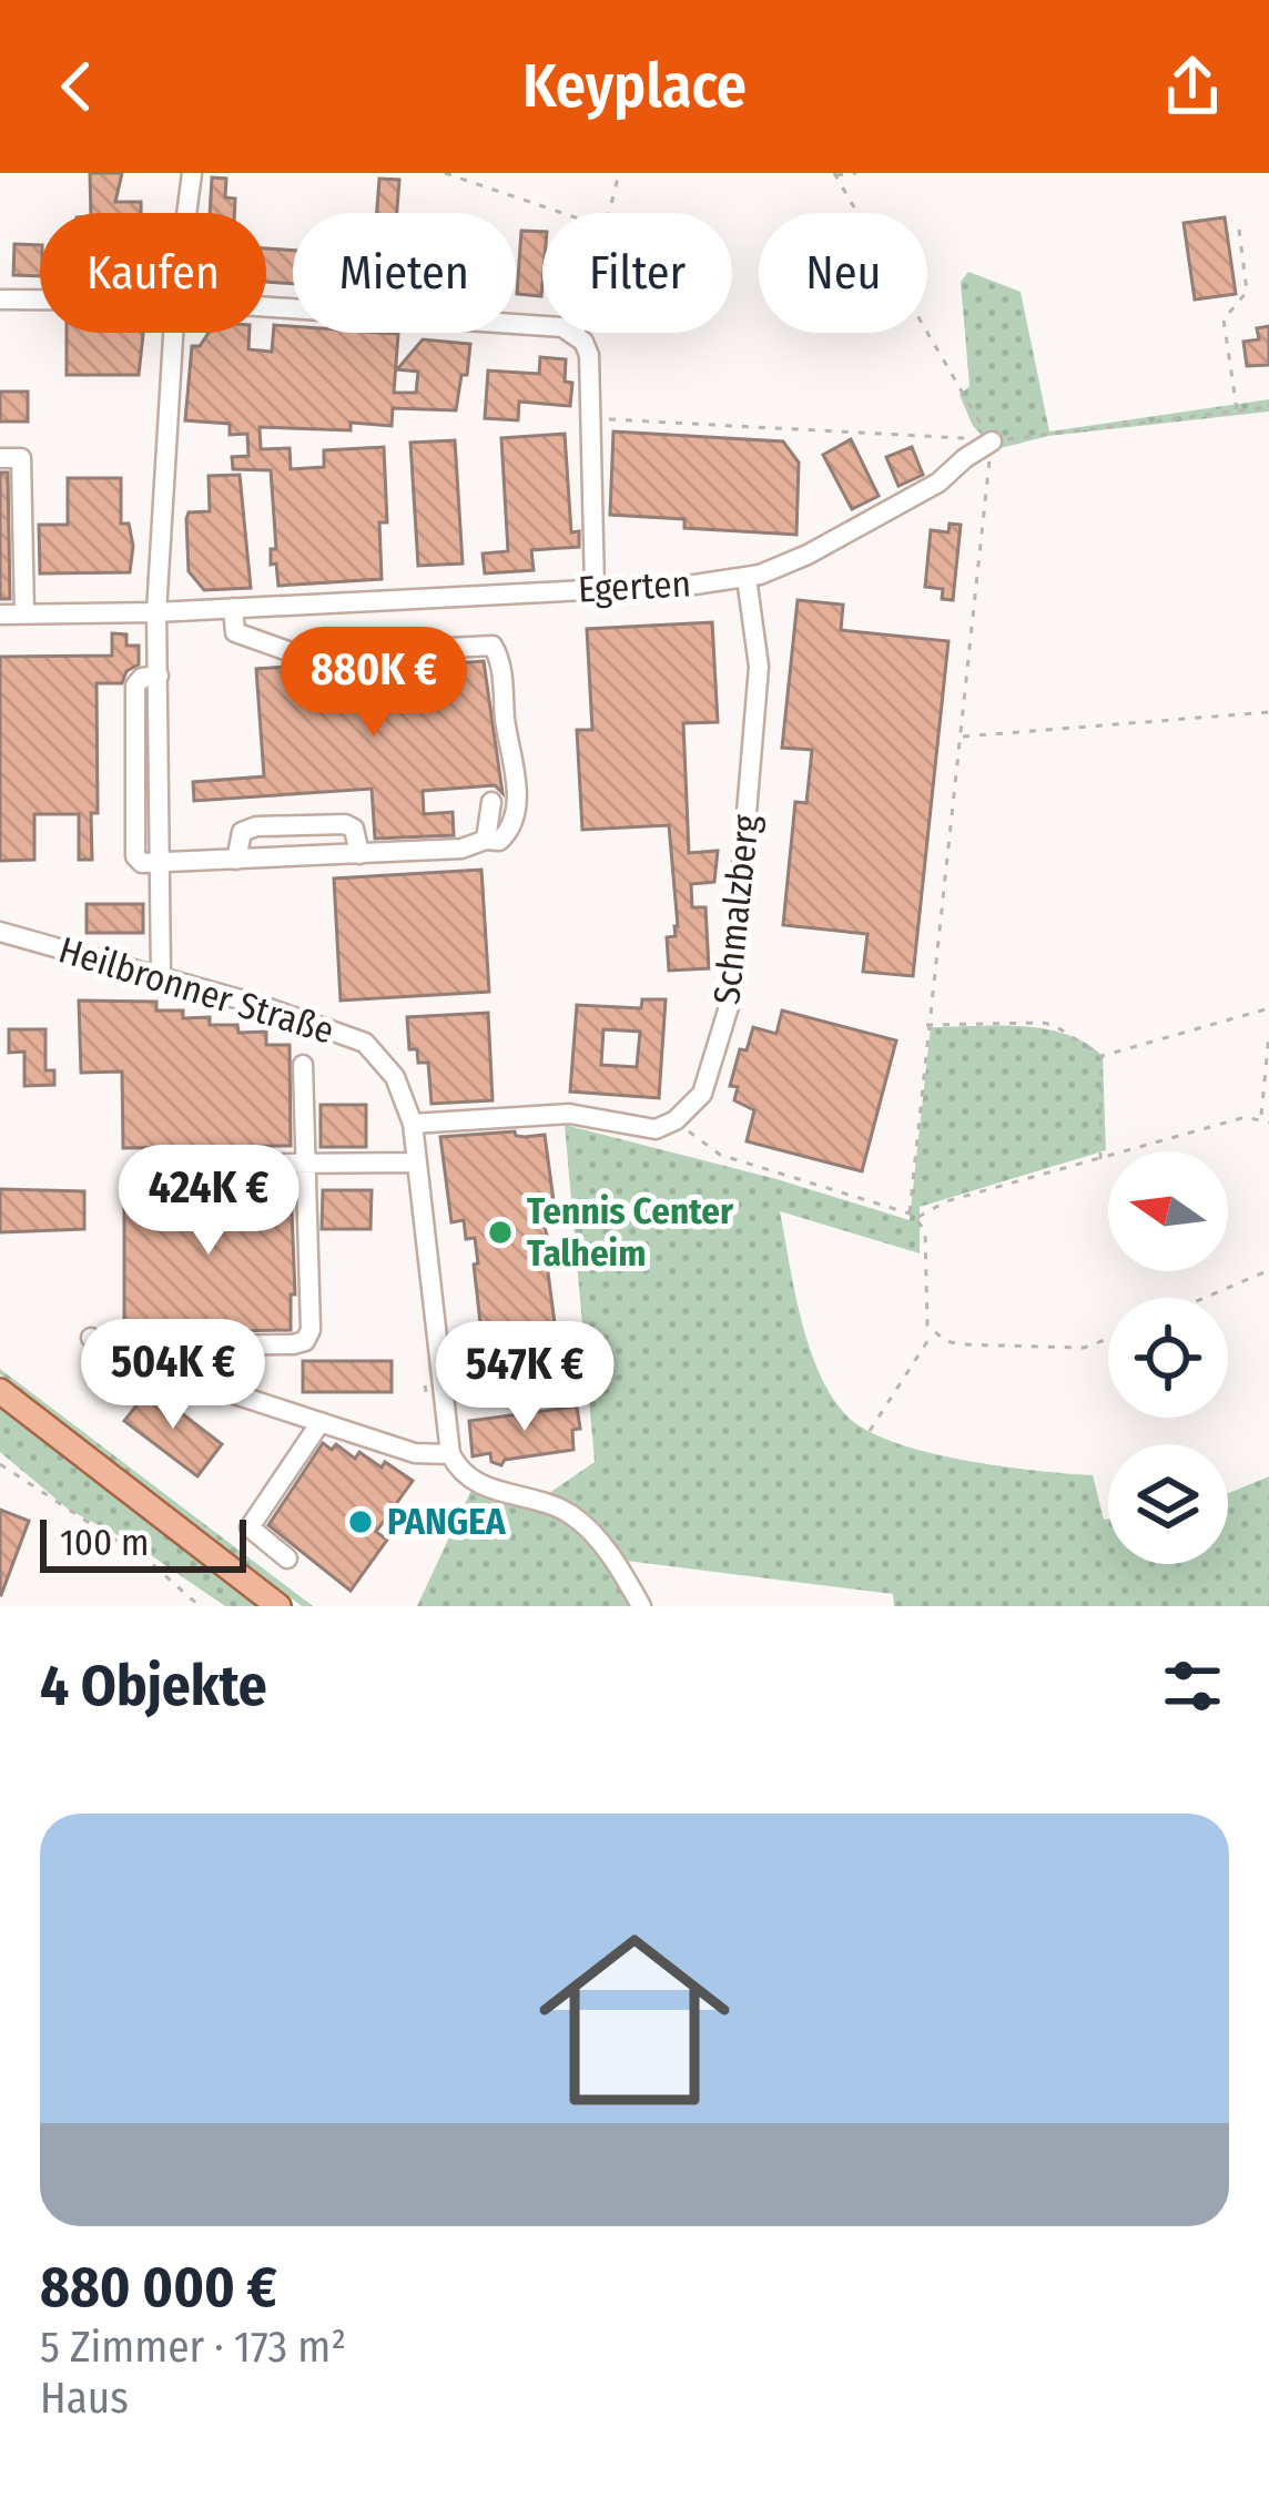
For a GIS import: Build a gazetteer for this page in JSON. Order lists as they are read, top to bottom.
{
  "streets": {
    "street": ["Egerten", "Schmalzberg", "Heilbronner Straße"]
  },
  "crossings": [
    ["Egerten", "Schmalzberg"]
  ],
  "places": ["Tennis Center Talheim", "PANGEA"],
  "scale_bar": "100 m",
  "north": "left",
  "page": {
    "header": "Keyplace",
    "chip": [
      "Kaufen",
      "Mieten",
      "Filter",
      "Neu"
    ],
    "price": [
      "880K €",
      "424K €",
      "504K €",
      "547K €"
    ],
    "scale": "100 m",
    "heading": "4 Objekte",
    "list": [
      {
        "name": "880 000 €",
        "note": "5 Zimmer · 173 m² · Haus"
      }
    ]
  }
}
